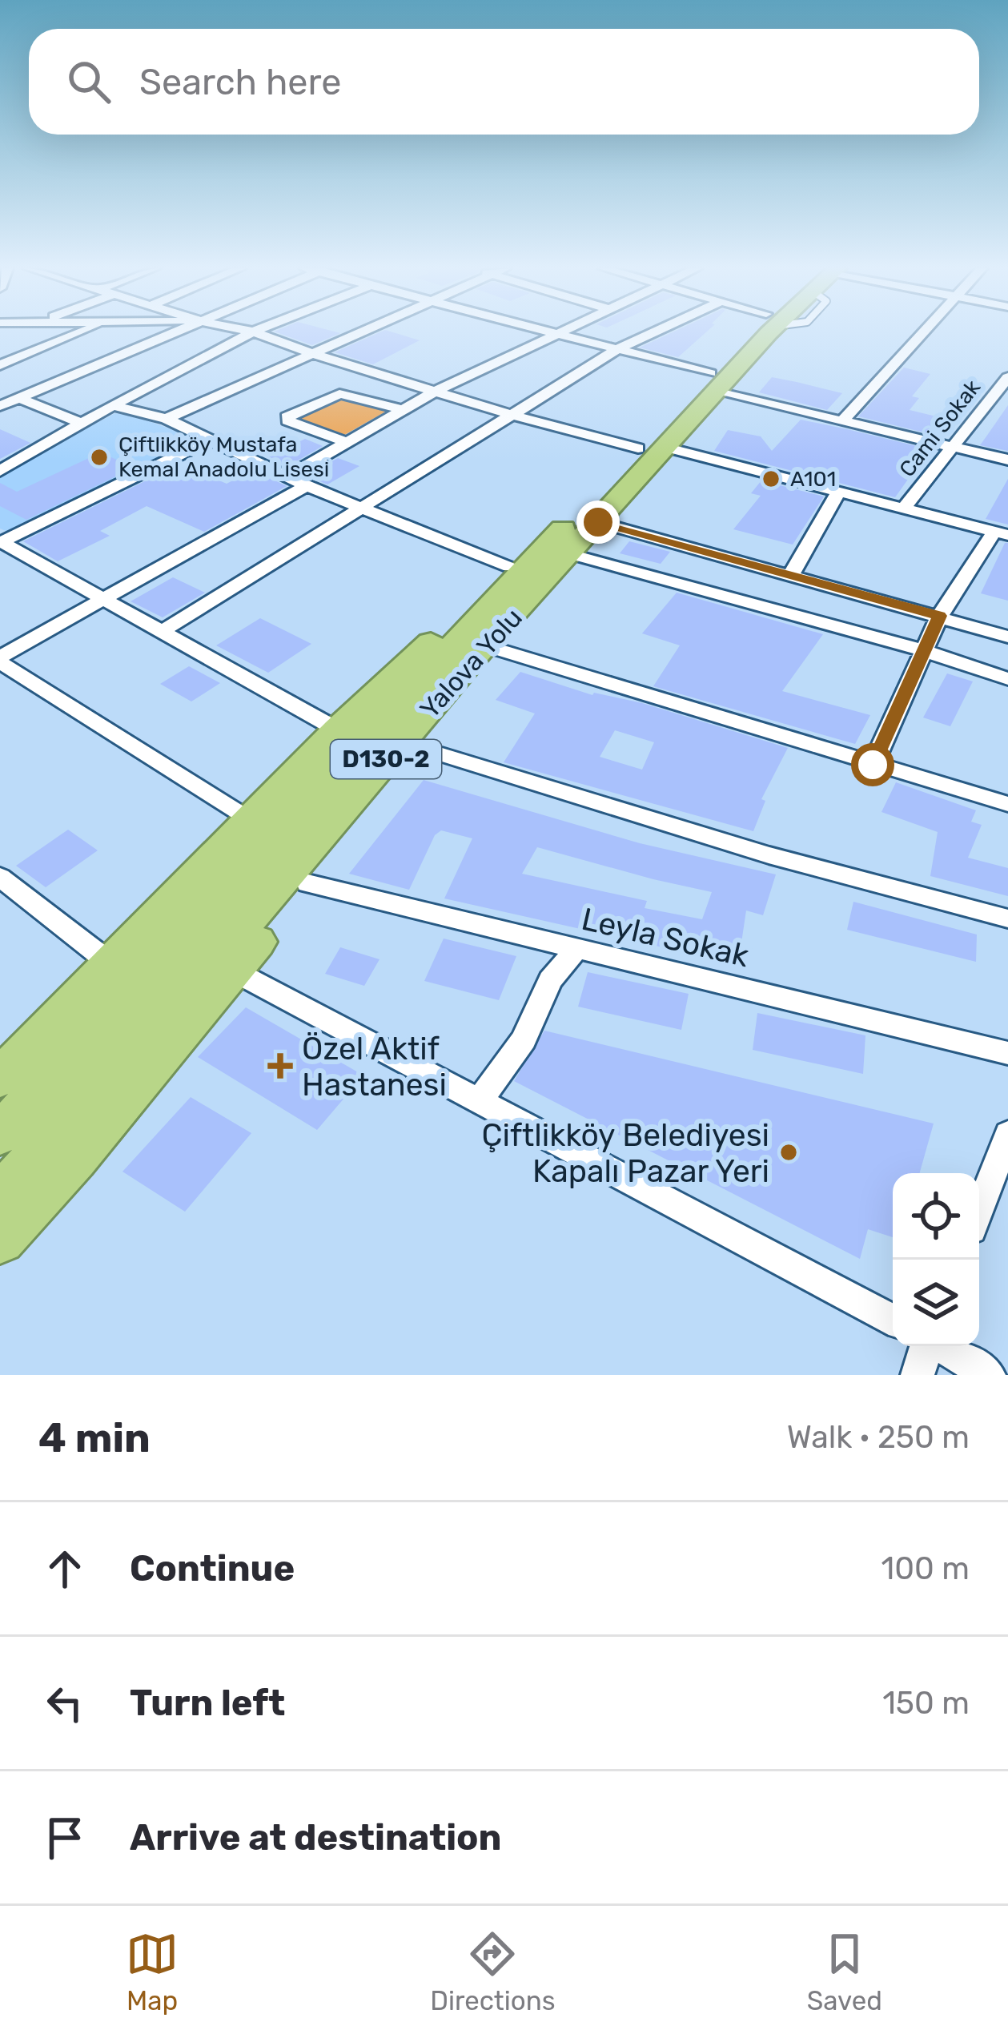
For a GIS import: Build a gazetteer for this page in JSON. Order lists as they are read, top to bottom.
{
  "streets": {
    "highway": ["Yalova Yolu", "D130-2"],
    "street": ["Cami Sokak", "Leyla Sokak"]
  },
  "crossings": [
    ["Yalova Yolu", "D130-2"]
  ],
  "places": {
    "other": ["Çiftlikköy Mustafa Kemal Anadolu Lisesi", "A101", "Çiftlikköy Belediyesi Kapalı Pazar Yeri"],
    "health": ["Özel Aktif Hastanesi"]
  },
  "page": {
    "search": "Search here",
    "heading": ["4 min", "Walk · 250 m"],
    "list": [
      ["Continue", "100 m"],
      ["Turn left", "150 m"],
      "Arrive at destination"
    ],
    "nav": ["Map", "Directions", "Saved"]
  }
}
